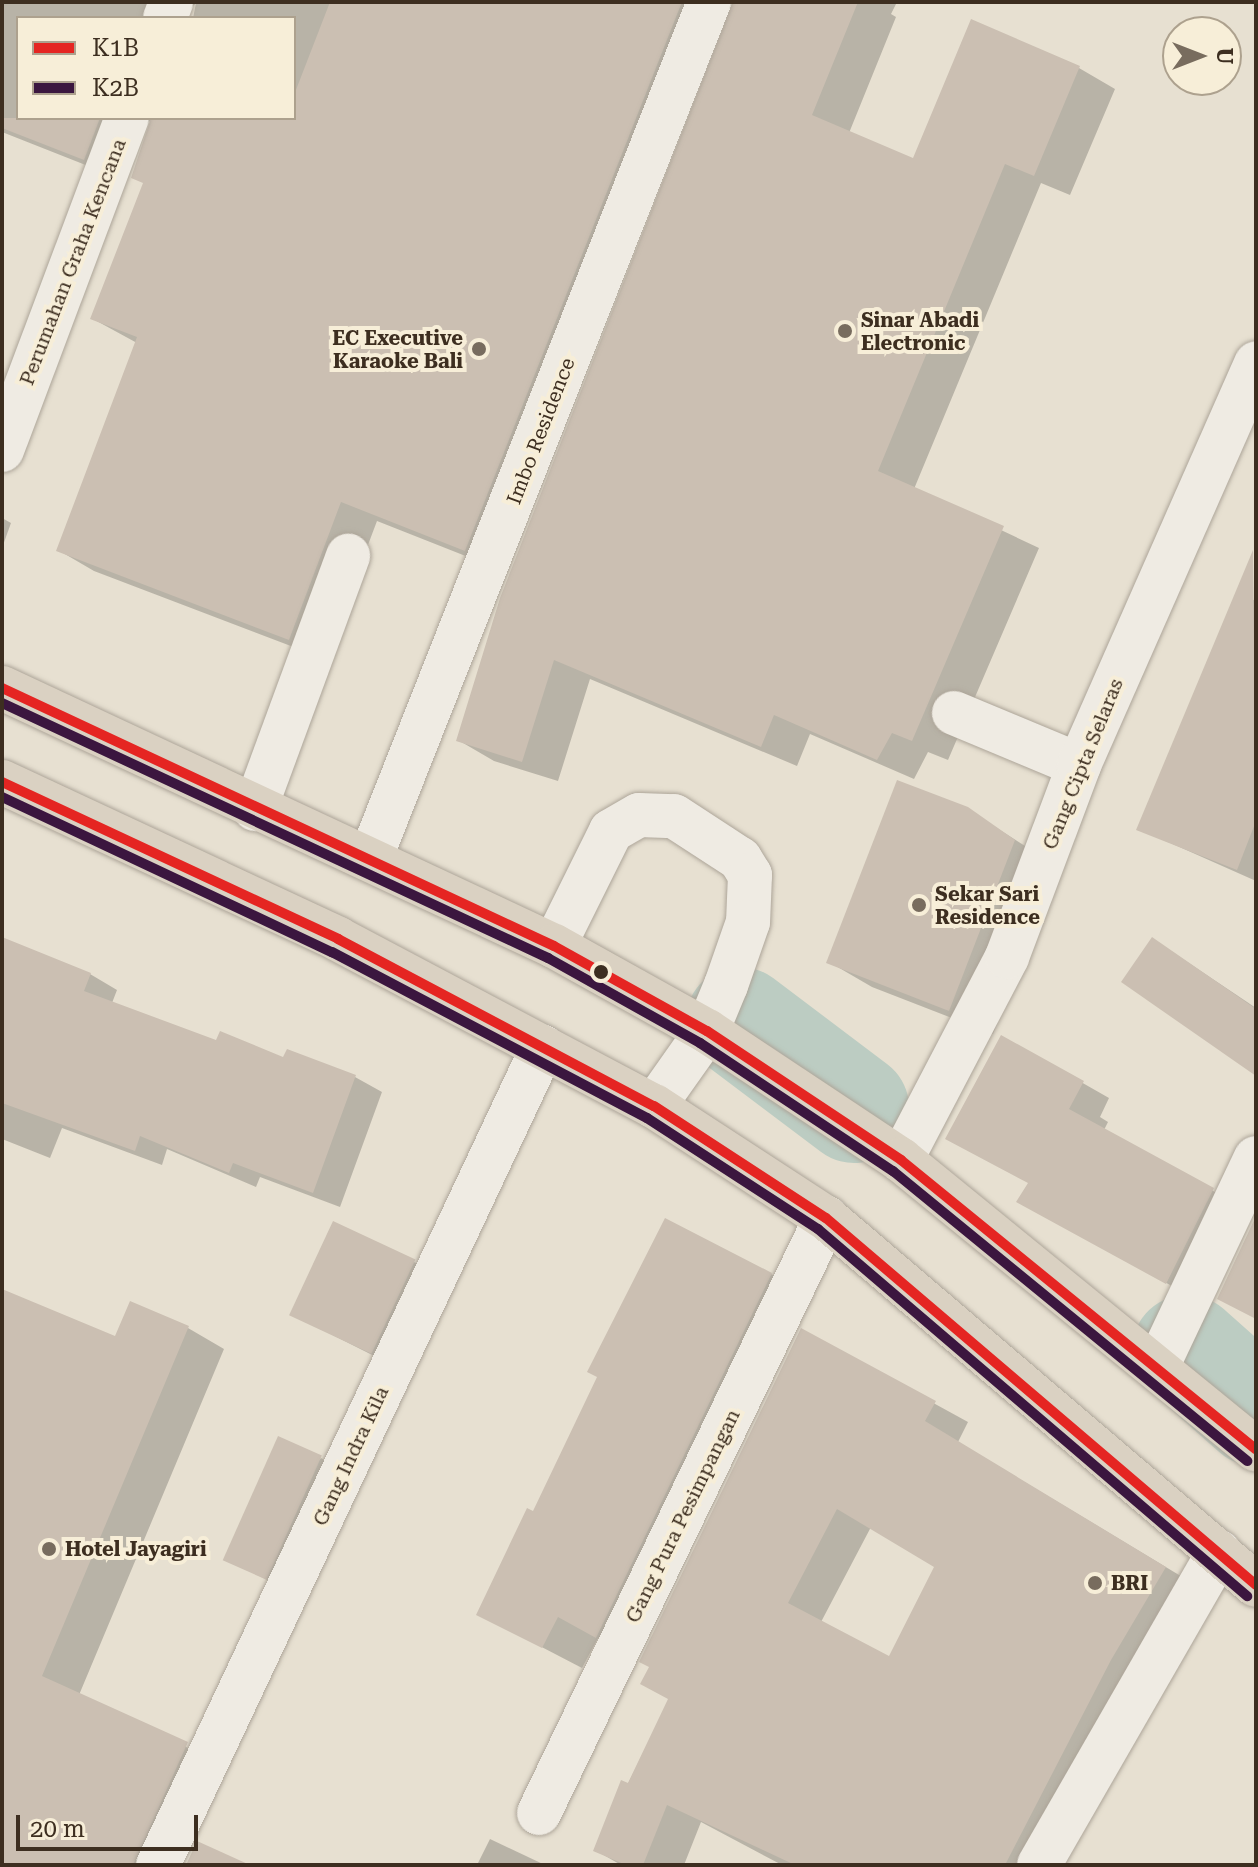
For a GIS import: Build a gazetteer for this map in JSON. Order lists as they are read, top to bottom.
{
  "streets": {
    "street": [
      "Perumahan Graha Kencana",
      "Imbo Residence",
      "Gang Cipta Selaras",
      "Gang Indra Kila",
      "Gang Pura Pesimpangan"
    ]
  },
  "places": [
    "Sinar Abadi Electronic",
    "EC Executive Karaoke Bali",
    "Sekar Sari Residence",
    "Hotel Jayagiri",
    "BRI"
  ],
  "lines": ["transit line K1B", "transit line K2B"],
  "legend": ["K1B", "K2B"],
  "scale_bar": "20 m",
  "north": "right"
}
